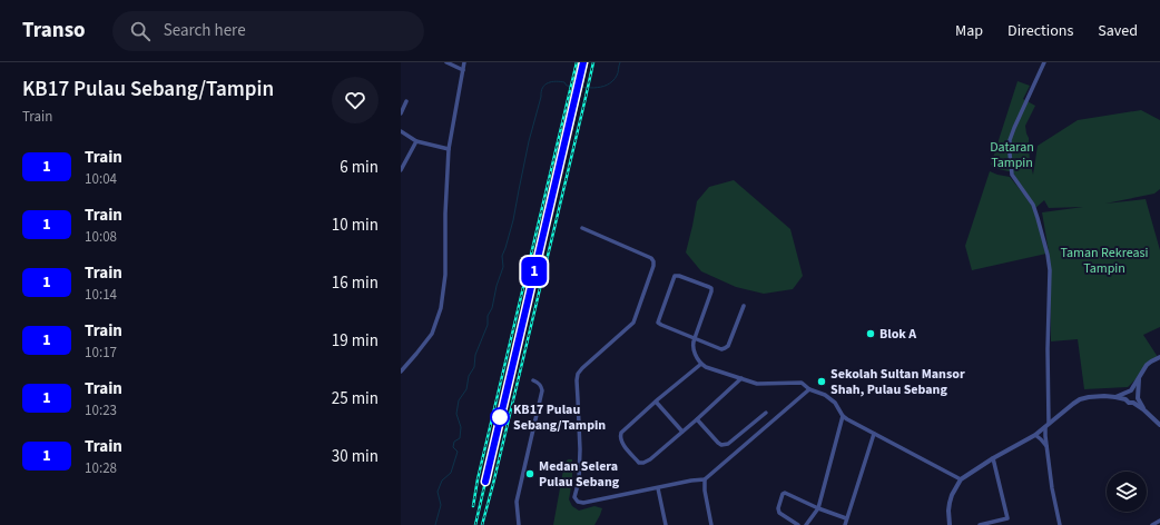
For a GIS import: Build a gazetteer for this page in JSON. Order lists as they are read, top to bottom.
{
  "parks": ["Dataran Tampin", "Taman Rekreasi Tampin"],
  "places": [
    "Blok A",
    "Sekolah Sultan Mansor Shah, Pulau Sebang",
    "KB17 Pulau Sebang/Tampin",
    "Medan Selera Pulau Sebang"
  ],
  "page": {
    "header": "Transo",
    "search": "Search here",
    "nav": ["Map", "Directions", "Saved"],
    "heading": ["KB17 Pulau Sebang/Tampin", "Train"],
    "on_map": "1",
    "list": [
      {
        "mark": "1",
        "name": "Train",
        "note": "10:04",
        "value": "6 min"
      },
      {
        "mark": "1",
        "name": "Train",
        "note": "10:08",
        "value": "10 min"
      },
      {
        "mark": "1",
        "name": "Train",
        "note": "10:14",
        "value": "16 min"
      },
      {
        "mark": "1",
        "name": "Train",
        "note": "10:17",
        "value": "19 min"
      },
      {
        "mark": "1",
        "name": "Train",
        "note": "10:23",
        "value": "25 min"
      },
      {
        "mark": "1",
        "name": "Train",
        "note": "10:28",
        "value": "30 min"
      }
    ]
  }
}
